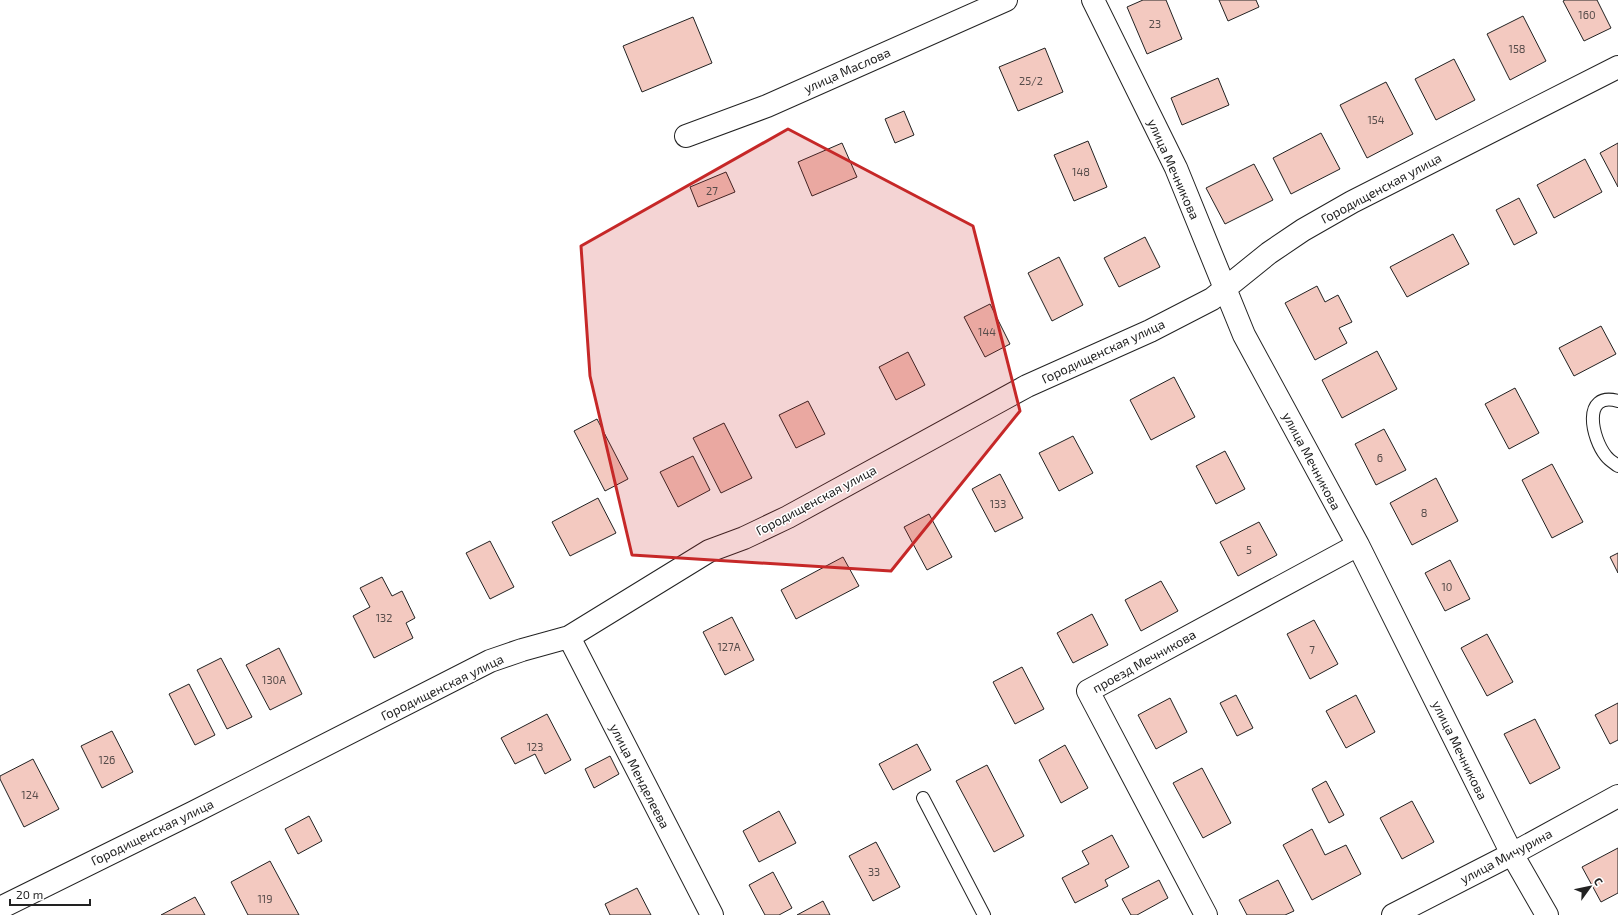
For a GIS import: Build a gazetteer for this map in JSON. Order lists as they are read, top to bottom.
{
  "streets": {
    "street": [
      "улица Маслова",
      "улица Мечникова",
      "Городищенская улица",
      "проезд Мечникова",
      "улица Менделеева",
      "улица Мичурина"
    ]
  },
  "crossings": [
    ["улица Мечникова", "Городищенская улица"],
    ["улица Мечникова", "проезд Мечникова"],
    ["улица Мечникова", "улица Мичурина"],
    ["Городищенская улица", "улица Менделеева"]
  ],
  "house_numbers": [
    "160",
    "23",
    "158",
    "25/2",
    "154",
    "148",
    "27",
    "144",
    "6",
    "133",
    "8",
    "5",
    "10",
    "132",
    "127А",
    "7",
    "130А",
    "123",
    "126",
    "124",
    "33",
    "119"
  ],
  "scale_bar": "20 m",
  "north": "top right"
}
